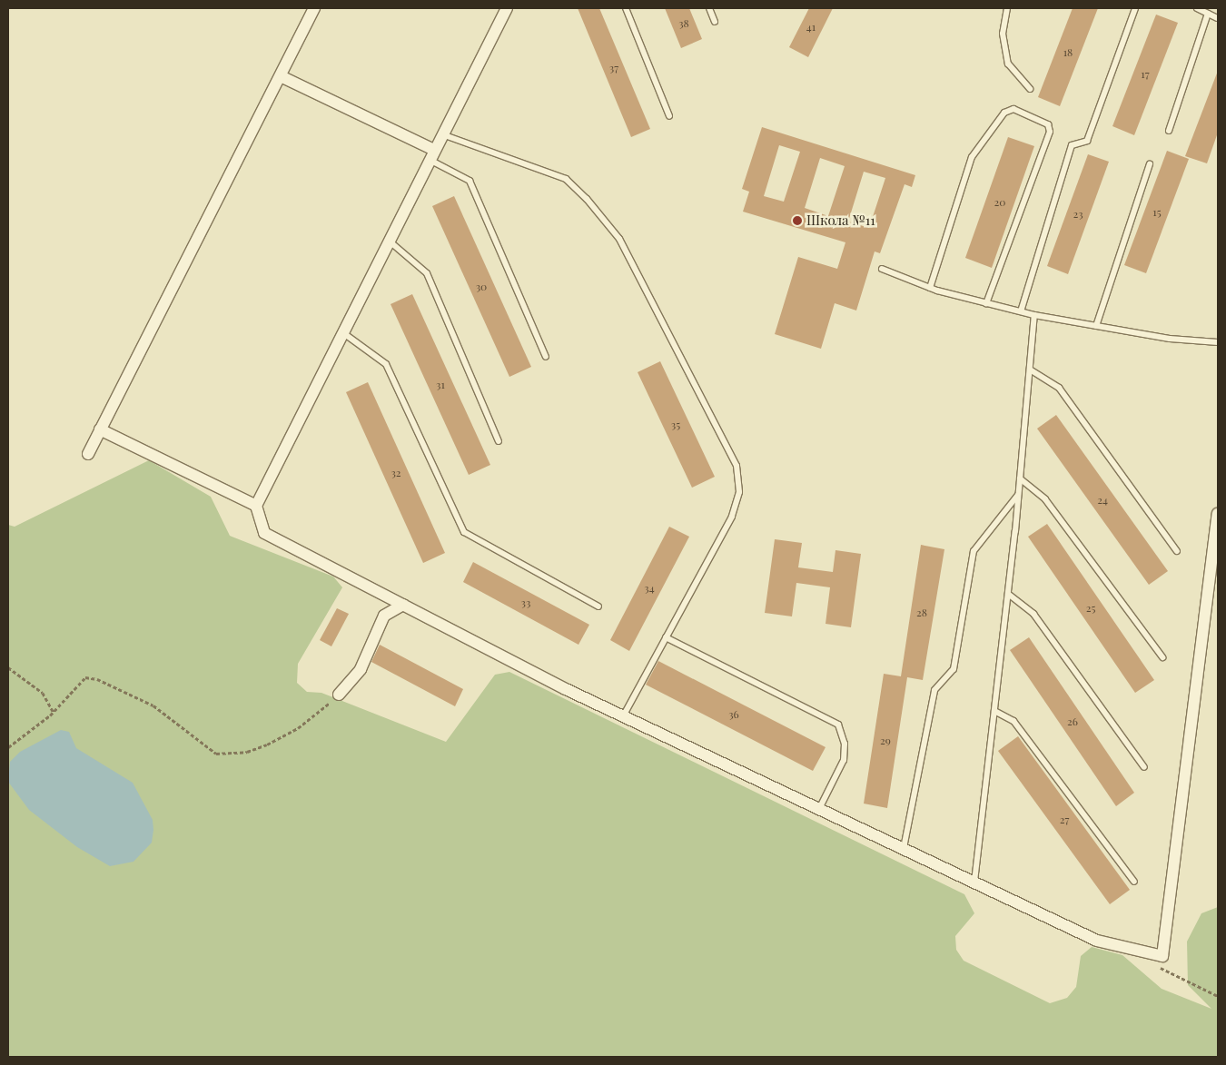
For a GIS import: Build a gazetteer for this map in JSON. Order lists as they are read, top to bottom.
{
  "places": ["Школа №11"],
  "house_numbers": [
    "38",
    "41",
    "18",
    "37",
    "17",
    "20",
    "15",
    "23",
    "30",
    "31",
    "35",
    "32",
    "24",
    "34",
    "33",
    "25",
    "28",
    "36",
    "26",
    "29",
    "27"
  ]
}
